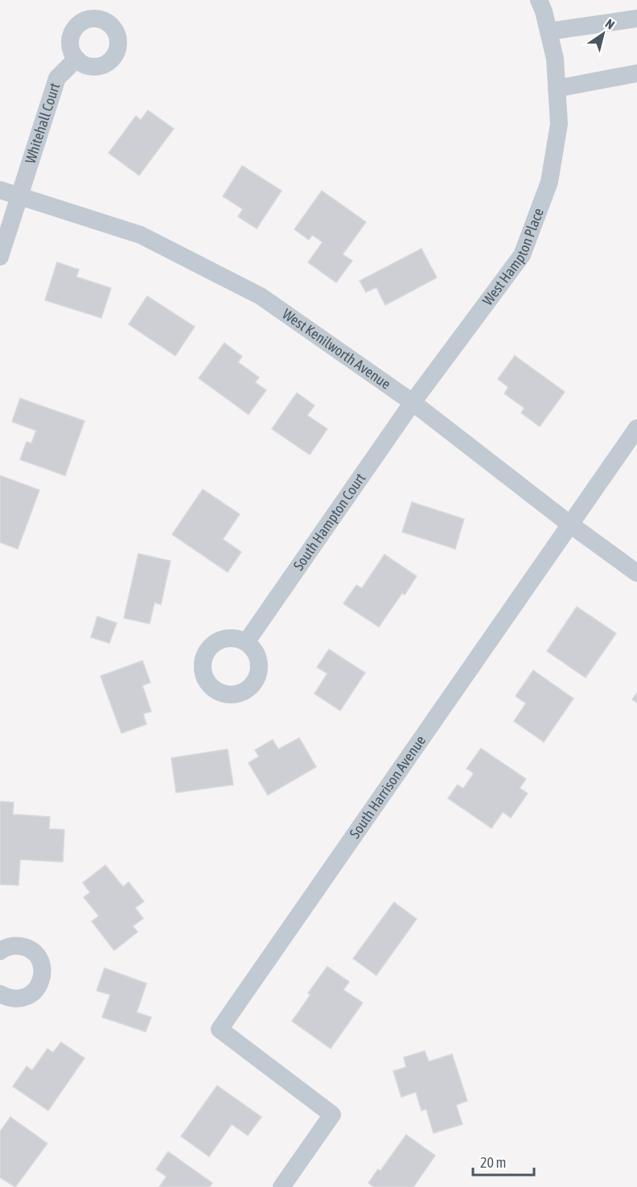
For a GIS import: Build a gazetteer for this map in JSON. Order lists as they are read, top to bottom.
{
  "streets": {
    "street": [
      "Whitehall Court",
      "West Hampton Place",
      "West Kenilworth Avenue",
      "South Hampton Court",
      "South Harrison Avenue"
    ]
  },
  "crossings": [
    ["Whitehall Court", "West Kenilworth Avenue"],
    ["West Hampton Place", "West Kenilworth Avenue"],
    ["West Hampton Place", "South Hampton Court"],
    ["West Kenilworth Avenue", "South Hampton Court"],
    ["West Kenilworth Avenue", "South Harrison Avenue"]
  ],
  "scale_bar": "20 m",
  "north": "top right"
}
